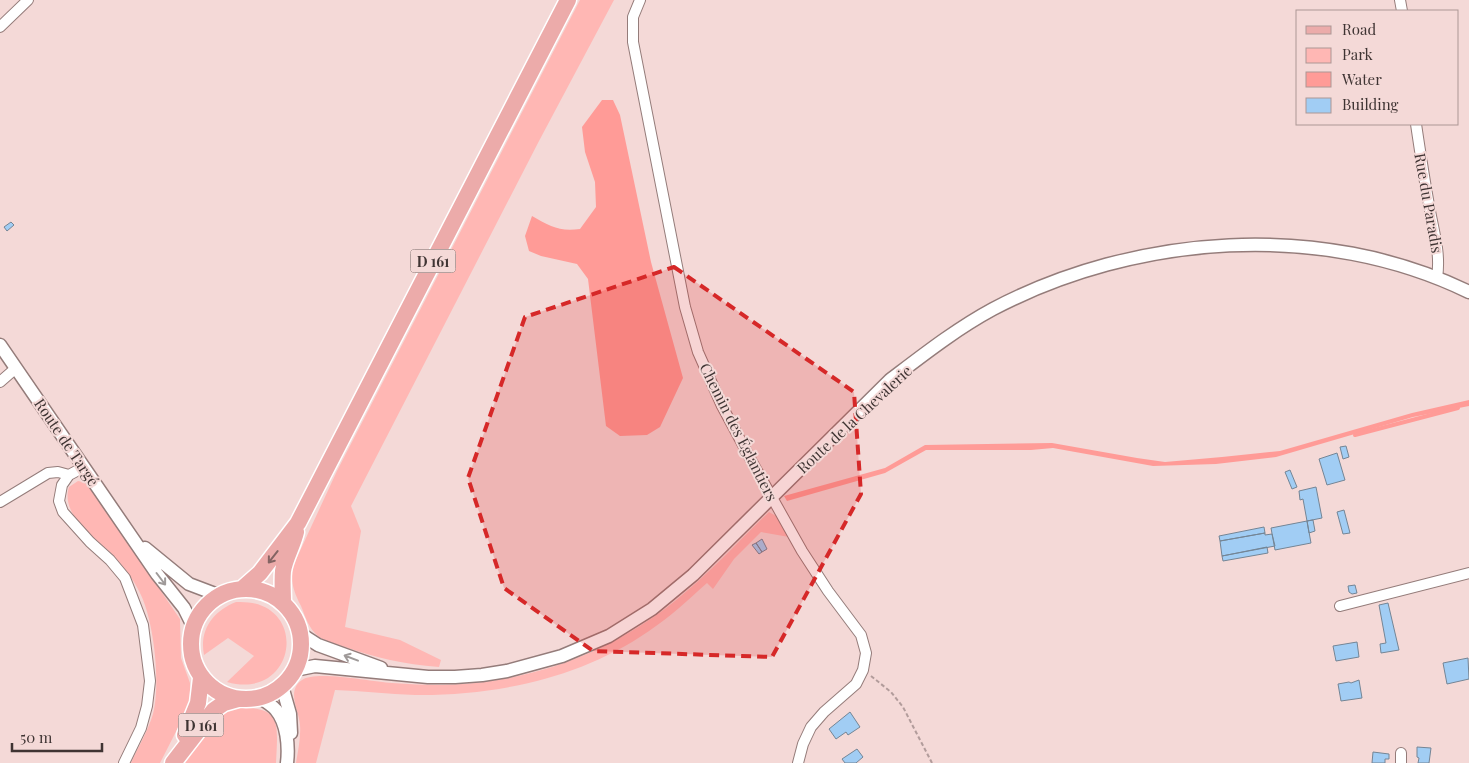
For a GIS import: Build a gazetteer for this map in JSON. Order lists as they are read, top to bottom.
{
  "streets": {
    "main road": ["D 161"],
    "street": [
      "Rue du Paradis",
      "Route de la Chevalerie",
      "Chemin des Églantiers",
      "Route de Targé"
    ]
  },
  "crossings": [
    ["Rue du Paradis", "Route de la Chevalerie"],
    ["D 161", "Route de la Chevalerie"],
    ["D 161", "Route de Targé"],
    ["Route de la Chevalerie", "Chemin des Églantiers"],
    ["Route de la Chevalerie", "Route de Targé"]
  ],
  "legend": [
    "Road",
    "Park",
    "Water",
    "Building"
  ],
  "scale_bar": "50 m"
}
